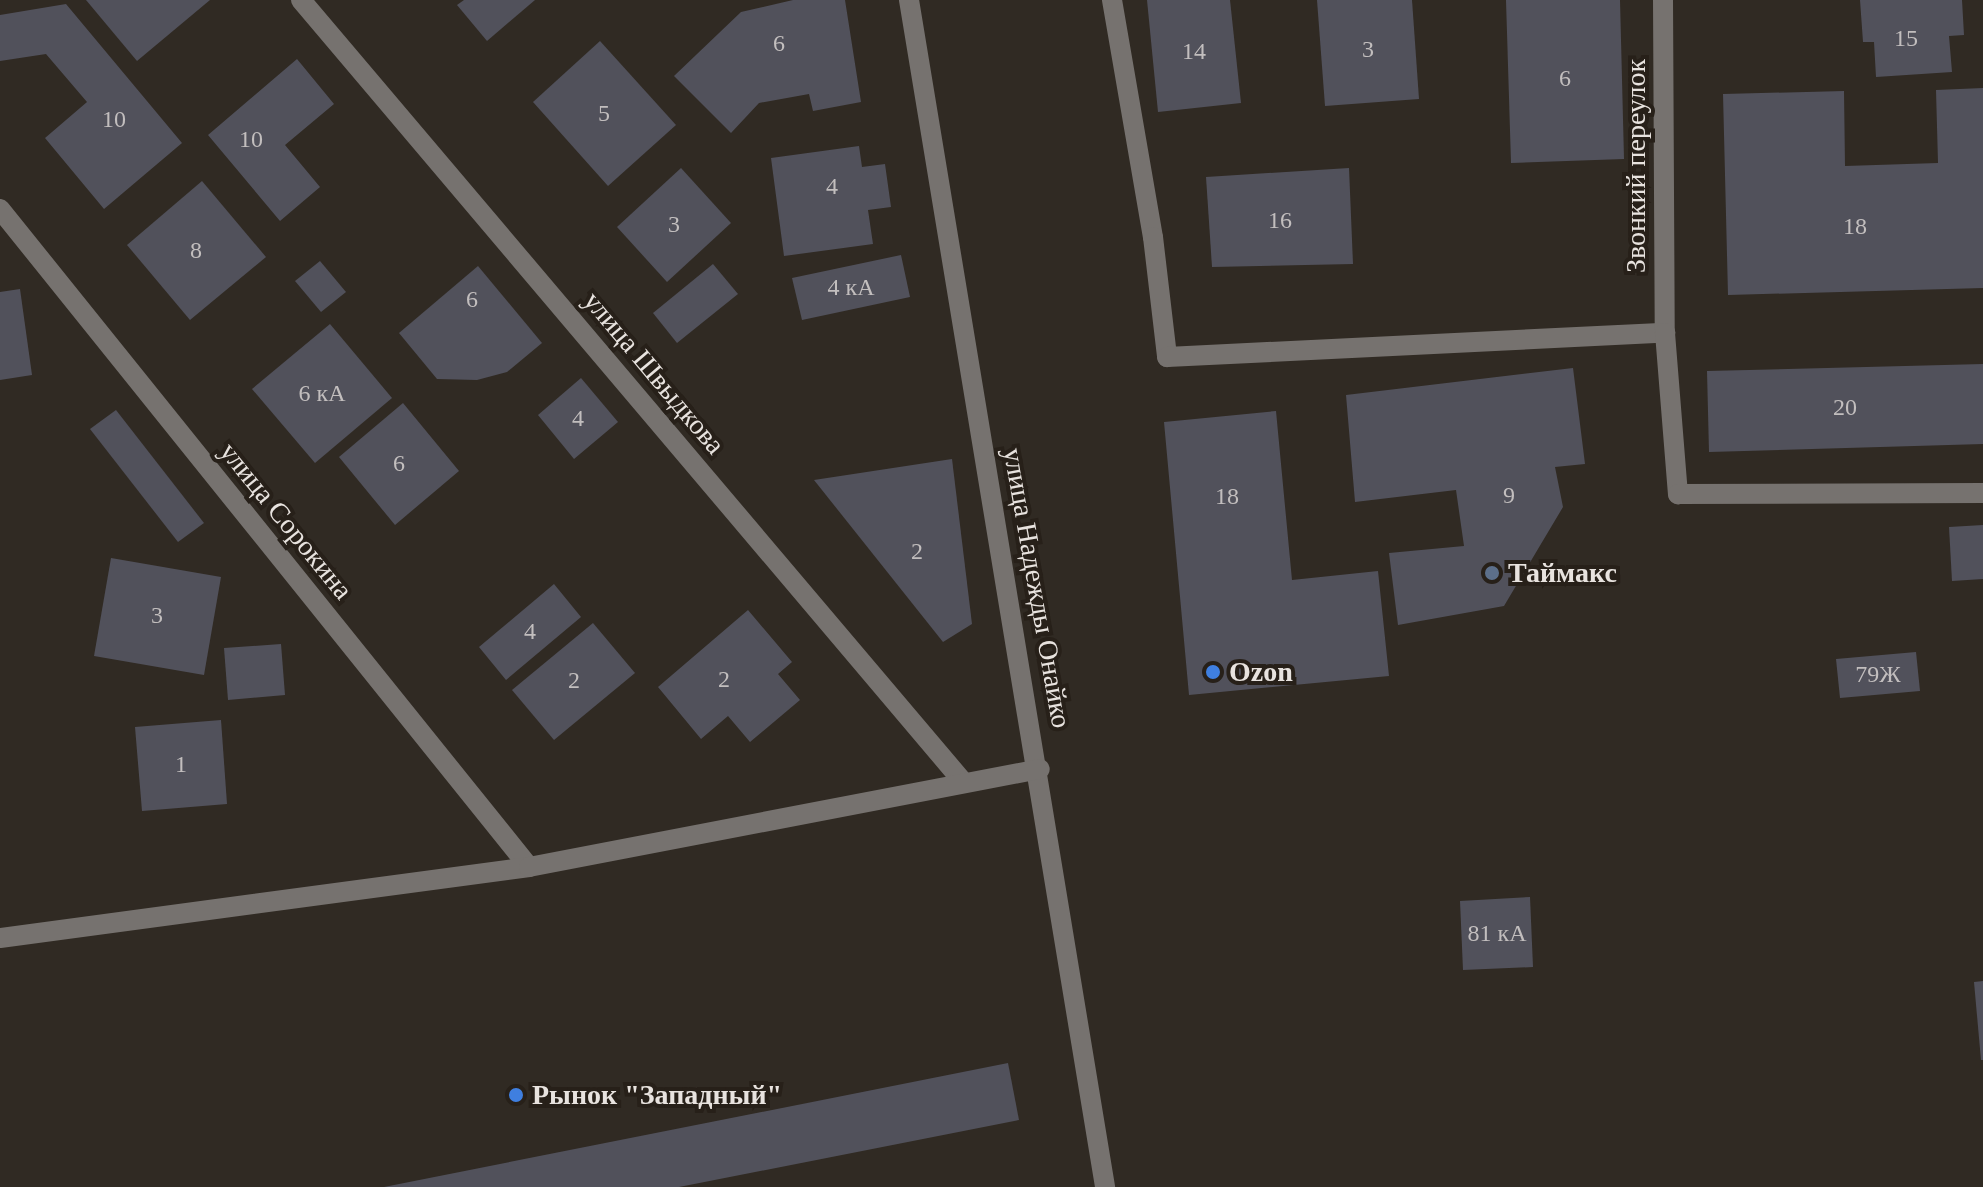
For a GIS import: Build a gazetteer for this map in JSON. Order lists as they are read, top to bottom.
{
  "streets": {
    "street": [
      "Звонкий переулок",
      "улица Швыдкова",
      "улица Сорокина",
      "улица Надежды Онайко"
    ]
  },
  "places": ["Таймакс", "Ozon", "Рынок \"Западный\""],
  "house_numbers": [
    "15",
    "6",
    "3",
    "14",
    "6",
    "5",
    "10",
    "10",
    "4",
    "16",
    "3",
    "18",
    "8",
    "4 кА",
    "6",
    "6 кА",
    "20",
    "4",
    "6",
    "9",
    "18",
    "2",
    "3",
    "4",
    "79Ж",
    "2",
    "2",
    "1",
    "81 кА"
  ]
}
